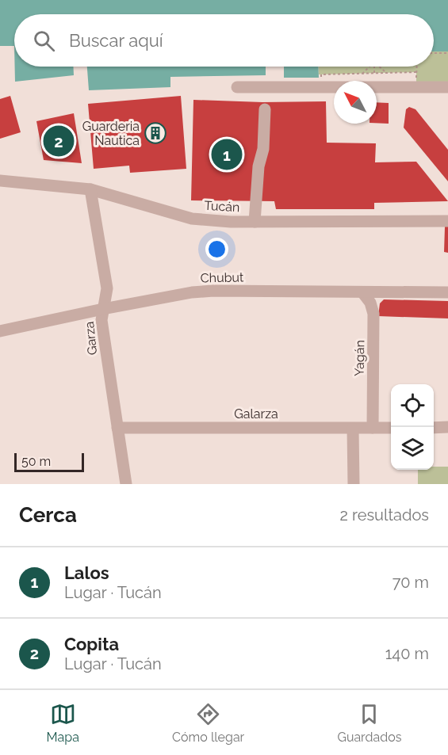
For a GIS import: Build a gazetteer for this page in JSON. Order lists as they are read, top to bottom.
{
  "streets": {
    "street": [
      "Tucán",
      "Chubut",
      "Garza",
      "Yagán",
      "Galarza"
    ]
  },
  "crossings": [
    ["Tucán", "Garza"],
    ["Chubut", "Garza"],
    ["Chubut", "Yagán"],
    ["Garza", "Galarza"],
    ["Yagán", "Galarza"]
  ],
  "places": {
    "building": ["Guarderia Nautica"]
  },
  "scale_bar": "50 m",
  "north": "top left",
  "page": {
    "search": "Buscar aquí",
    "pins": ["2", "1"],
    "scale": "50 m",
    "heading": ["Cerca", "2 resultados"],
    "list": [
      {
        "mark": "1",
        "name": "Lalos",
        "note": "Lugar · Tucán",
        "value": "70 m"
      },
      {
        "mark": "2",
        "name": "Copita",
        "note": "Lugar · Tucán",
        "value": "140 m"
      }
    ],
    "nav": ["Mapa", "Cómo llegar", "Guardados"]
  }
}
